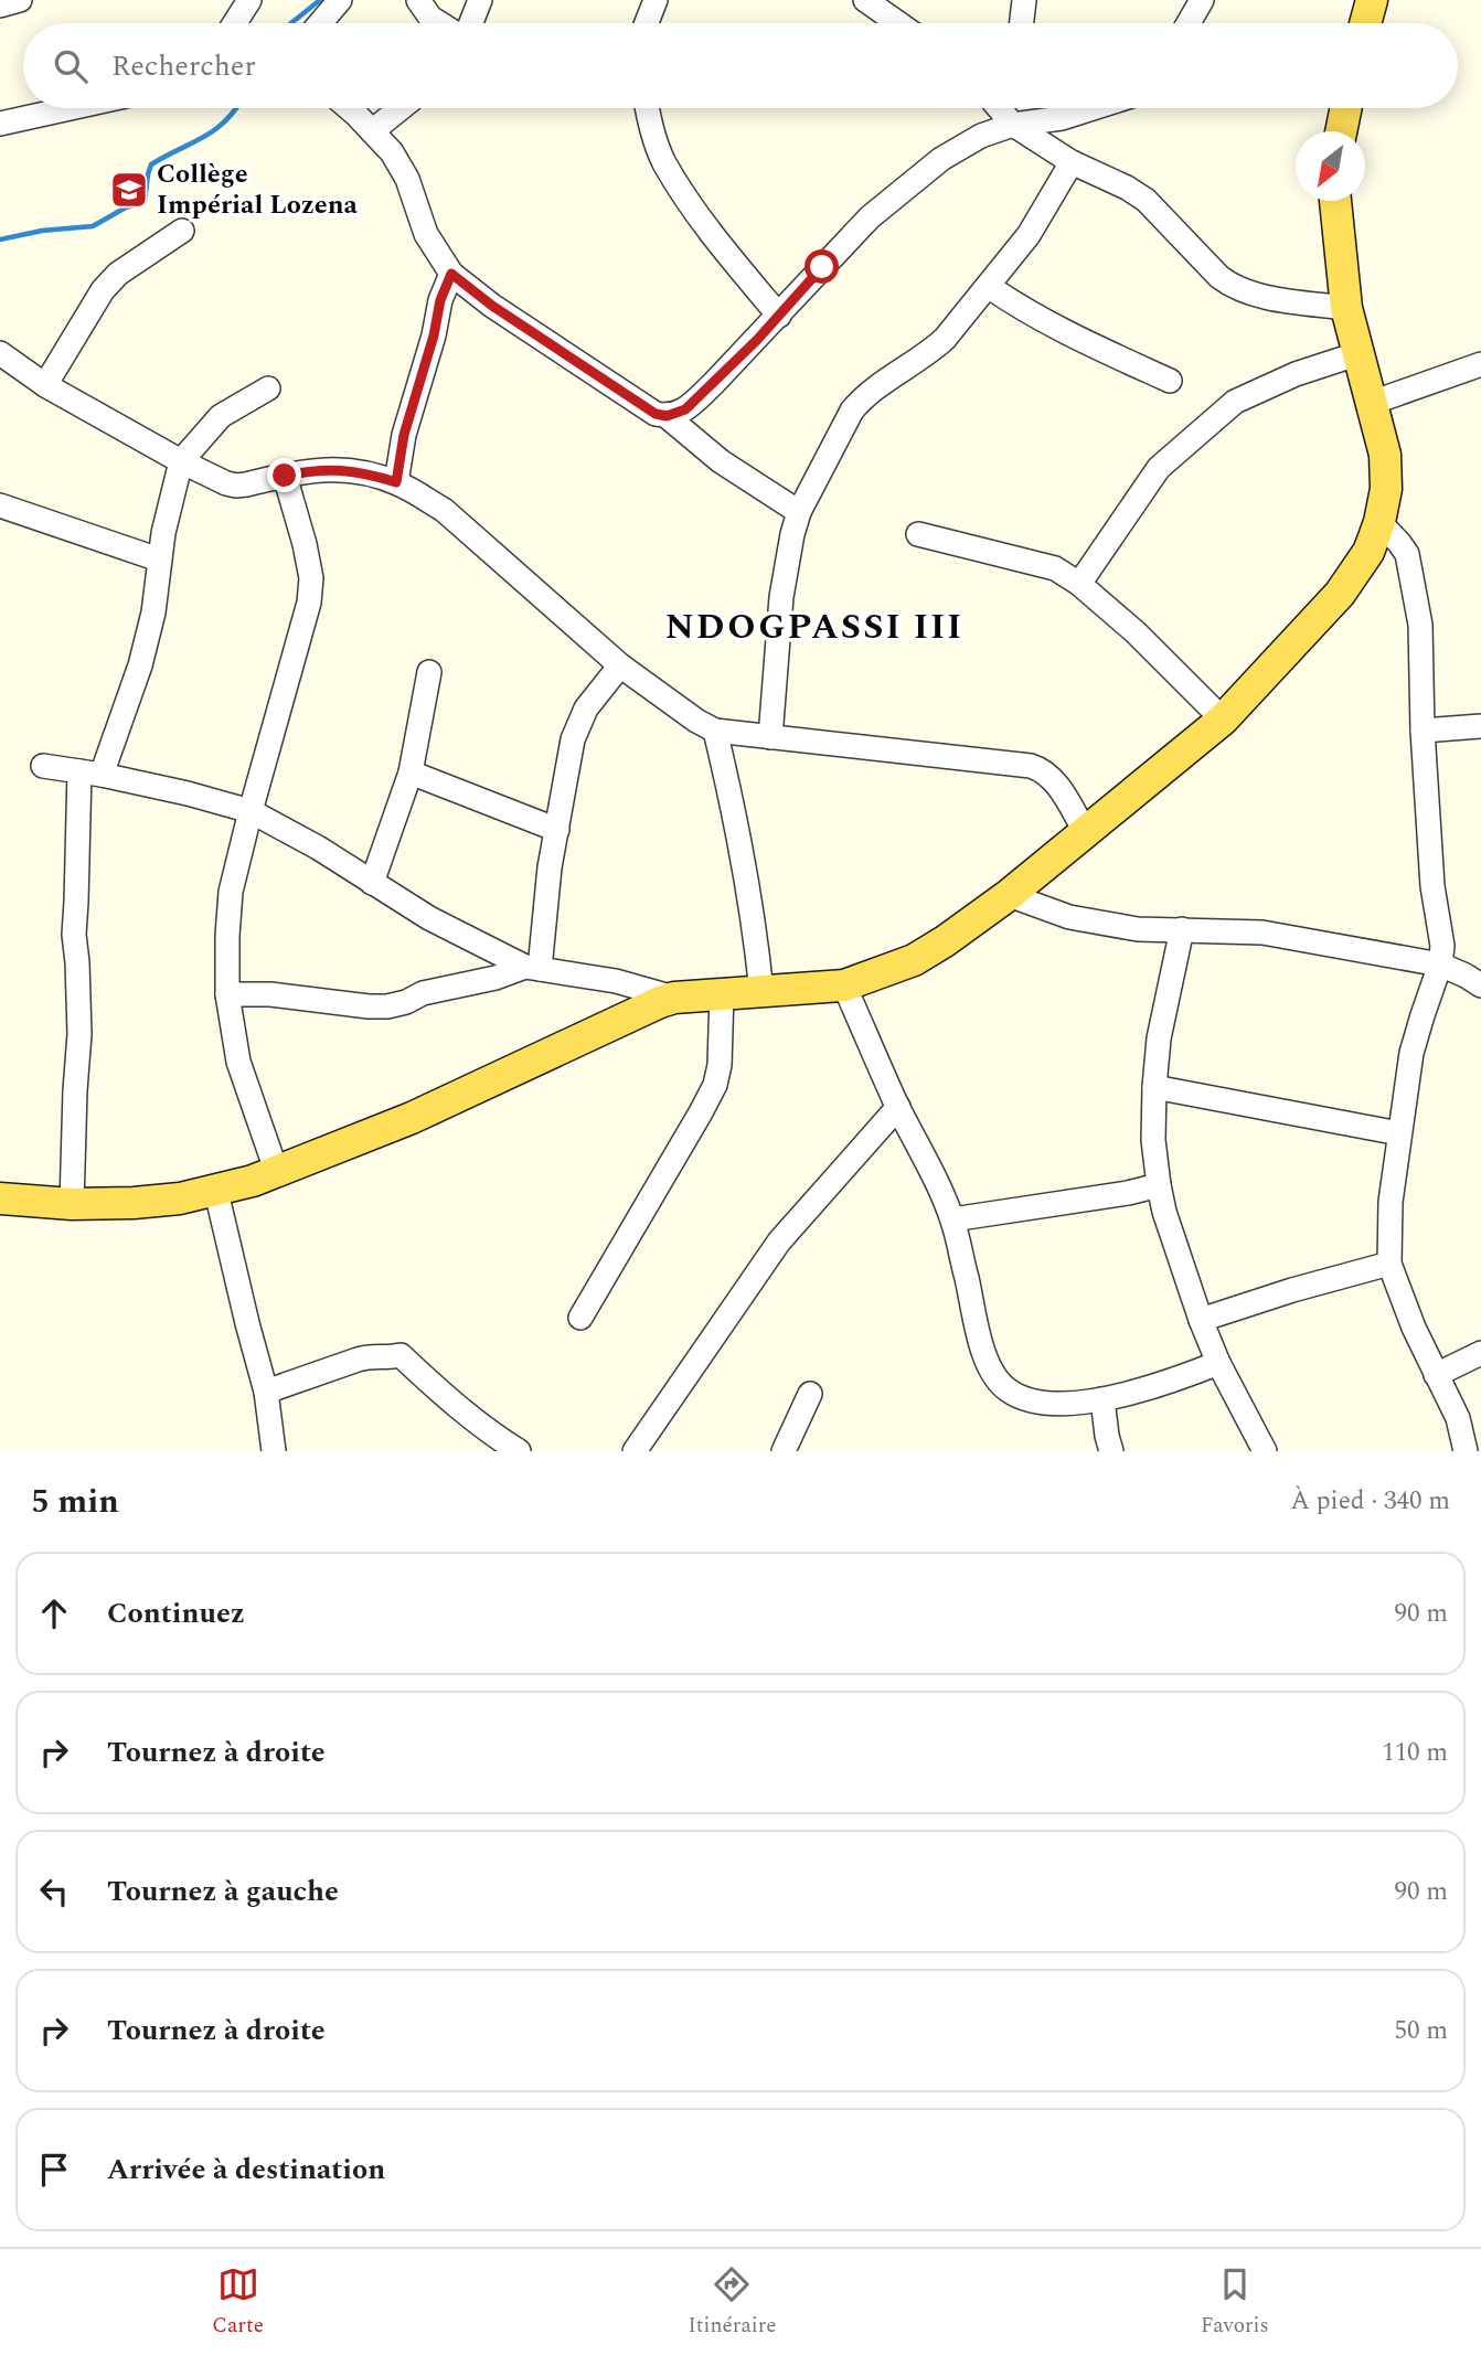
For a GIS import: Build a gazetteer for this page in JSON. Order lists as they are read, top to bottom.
{
  "districts": ["NDOGPASSI III"],
  "places": {
    "school or university": ["Collège Impérial Lozena"]
  },
  "north": "bottom left",
  "page": {
    "search": "Rechercher",
    "heading": ["5 min", "À pied · 340 m"],
    "list": [
      ["Continuez", "90 m"],
      ["Tournez à droite", "110 m"],
      ["Tournez à gauche", "90 m"],
      ["Tournez à droite", "50 m"],
      "Arrivée à destination"
    ],
    "nav": ["Carte", "Itinéraire", "Favoris"]
  }
}
